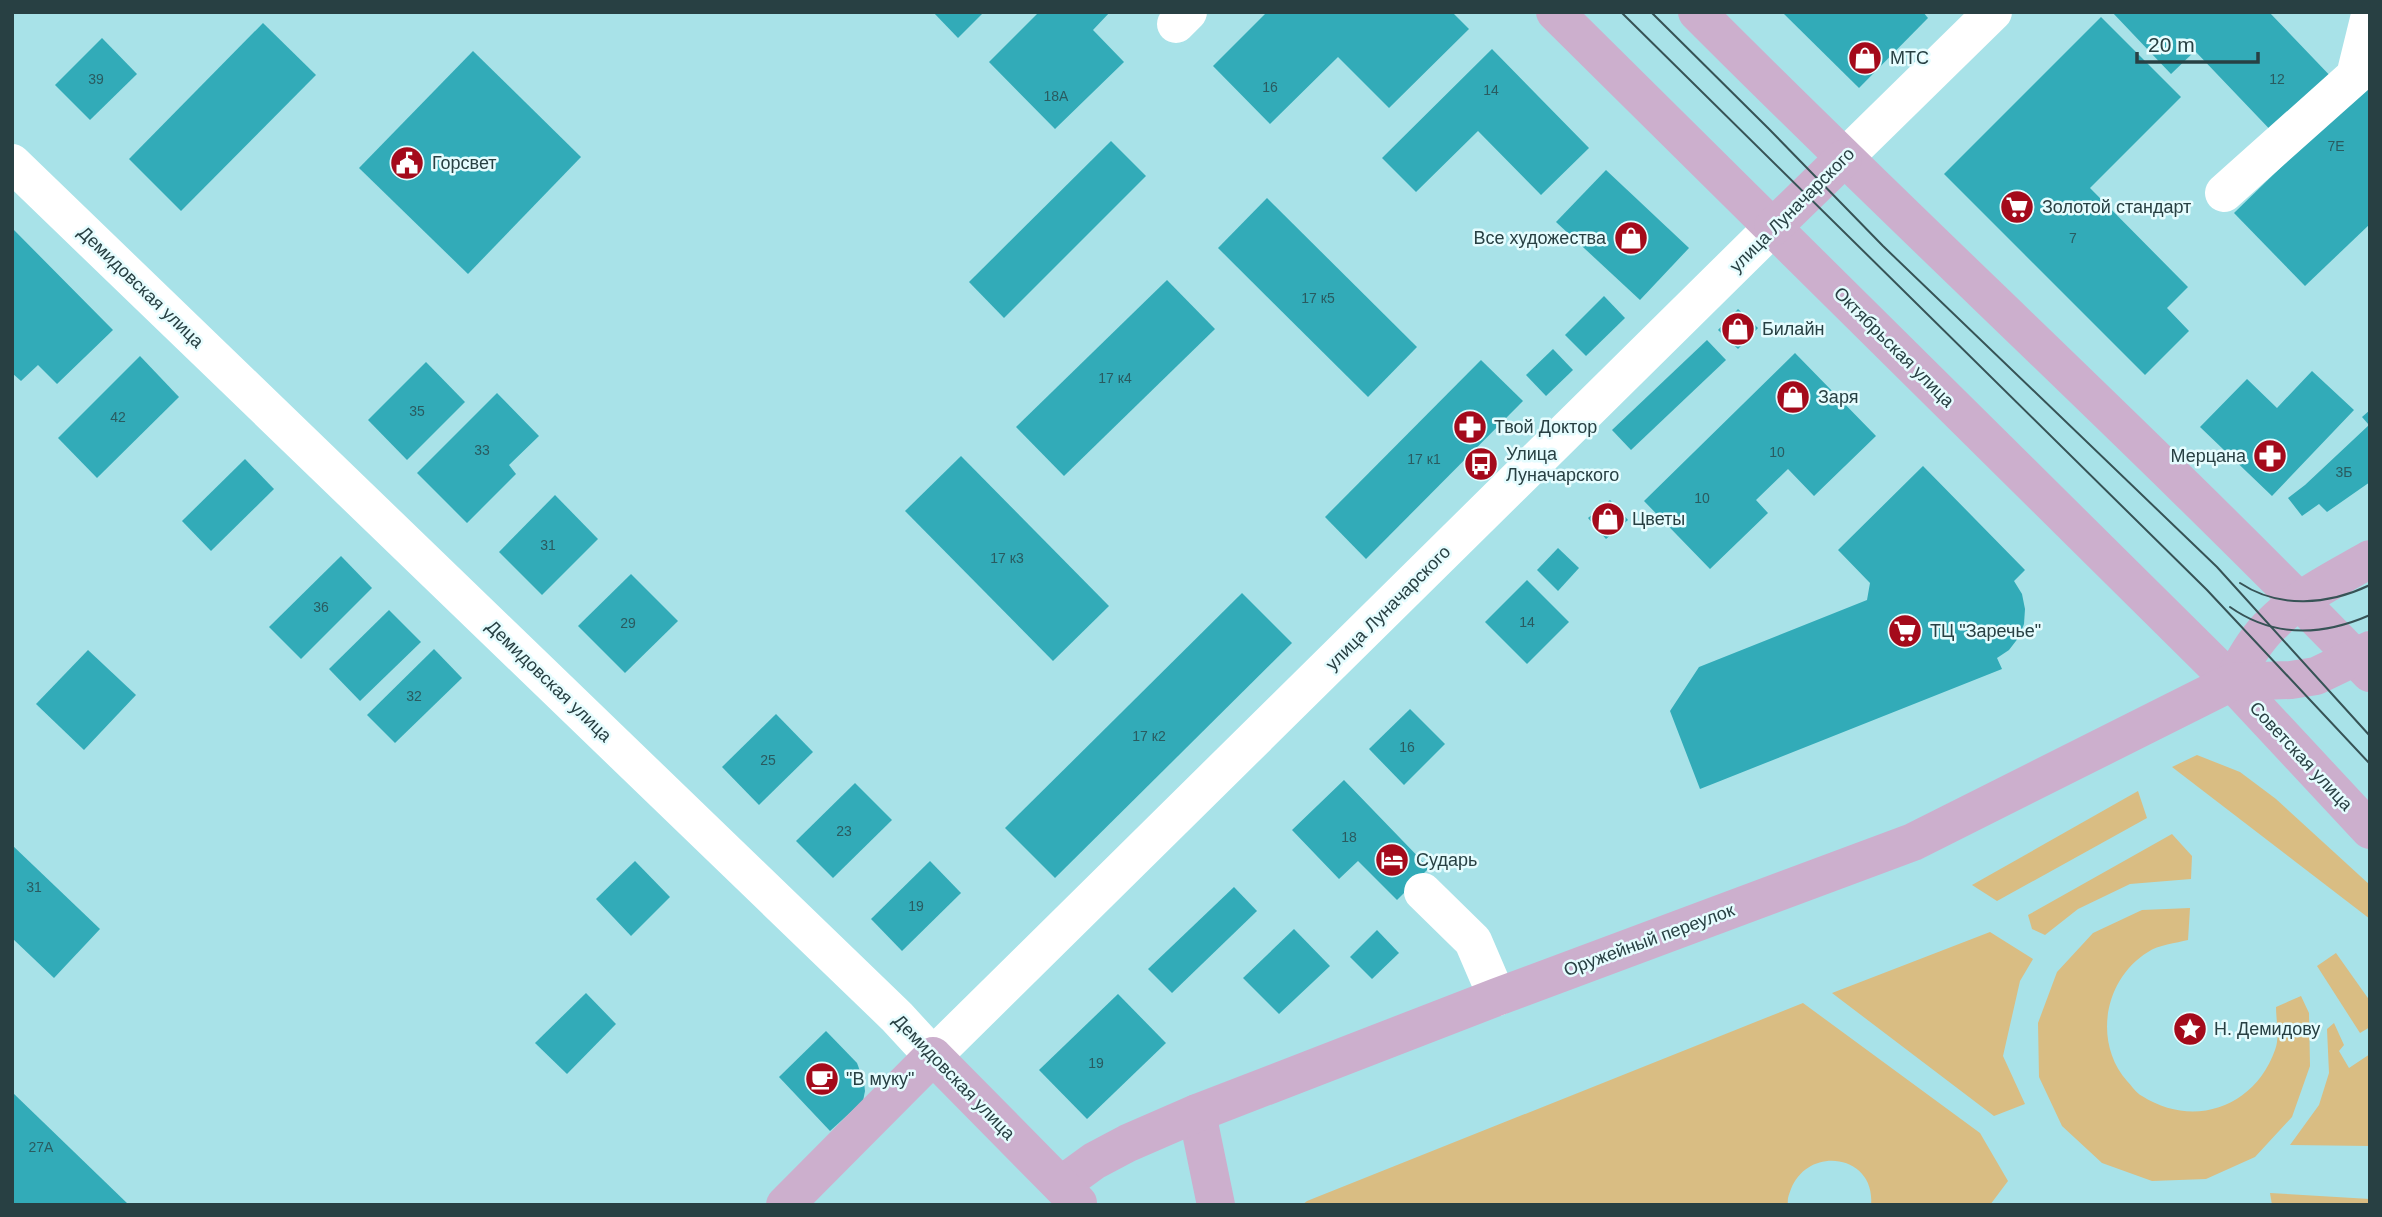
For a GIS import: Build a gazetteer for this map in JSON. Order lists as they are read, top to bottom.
{
  "streets": {
    "main road": [
      "улица Луначарского",
      "Демидовская улица",
      "Октябрьская улица",
      "Советская улица",
      "Оружейный переулок"
    ]
  },
  "crossings": [
    ["улица Луначарского", "Демидовская улица"],
    ["улица Луначарского", "Октябрьская улица"],
    ["Демидовская улица", "Оружейный переулок"],
    ["Октябрьская улица", "Советская улица"],
    ["Октябрьская улица", "Оружейный переулок"],
    ["Советская улица", "Оружейный переулок"]
  ],
  "places": {
    "shop": [
      "МТС",
      "Все художества",
      "Билайн",
      "Заря",
      "Цветы"
    ],
    "public building": ["Горсвет"],
    "supermarket": ["Золотой стандарт", "ТЦ \"Заречье\""],
    "pharmacy": ["Твой Доктор", "Мерцана"],
    "bus stop": ["Улица Луначарского"],
    "hotel": ["Сударь"],
    "place": ["Н. Демидову"],
    "cafe": ["\"В муку\""]
  },
  "house_numbers": [
    "39",
    "12",
    "16",
    "14",
    "18А",
    "7Е",
    "7",
    "17 к5",
    "17 к4",
    "35",
    "42",
    "33",
    "10",
    "17 к1",
    "3Б",
    "10",
    "31",
    "17 к3",
    "36",
    "14",
    "29",
    "32",
    "17 к2",
    "16",
    "25",
    "23",
    "18",
    "31",
    "19",
    "19",
    "27А"
  ],
  "scale_bar": "20 m"
}
